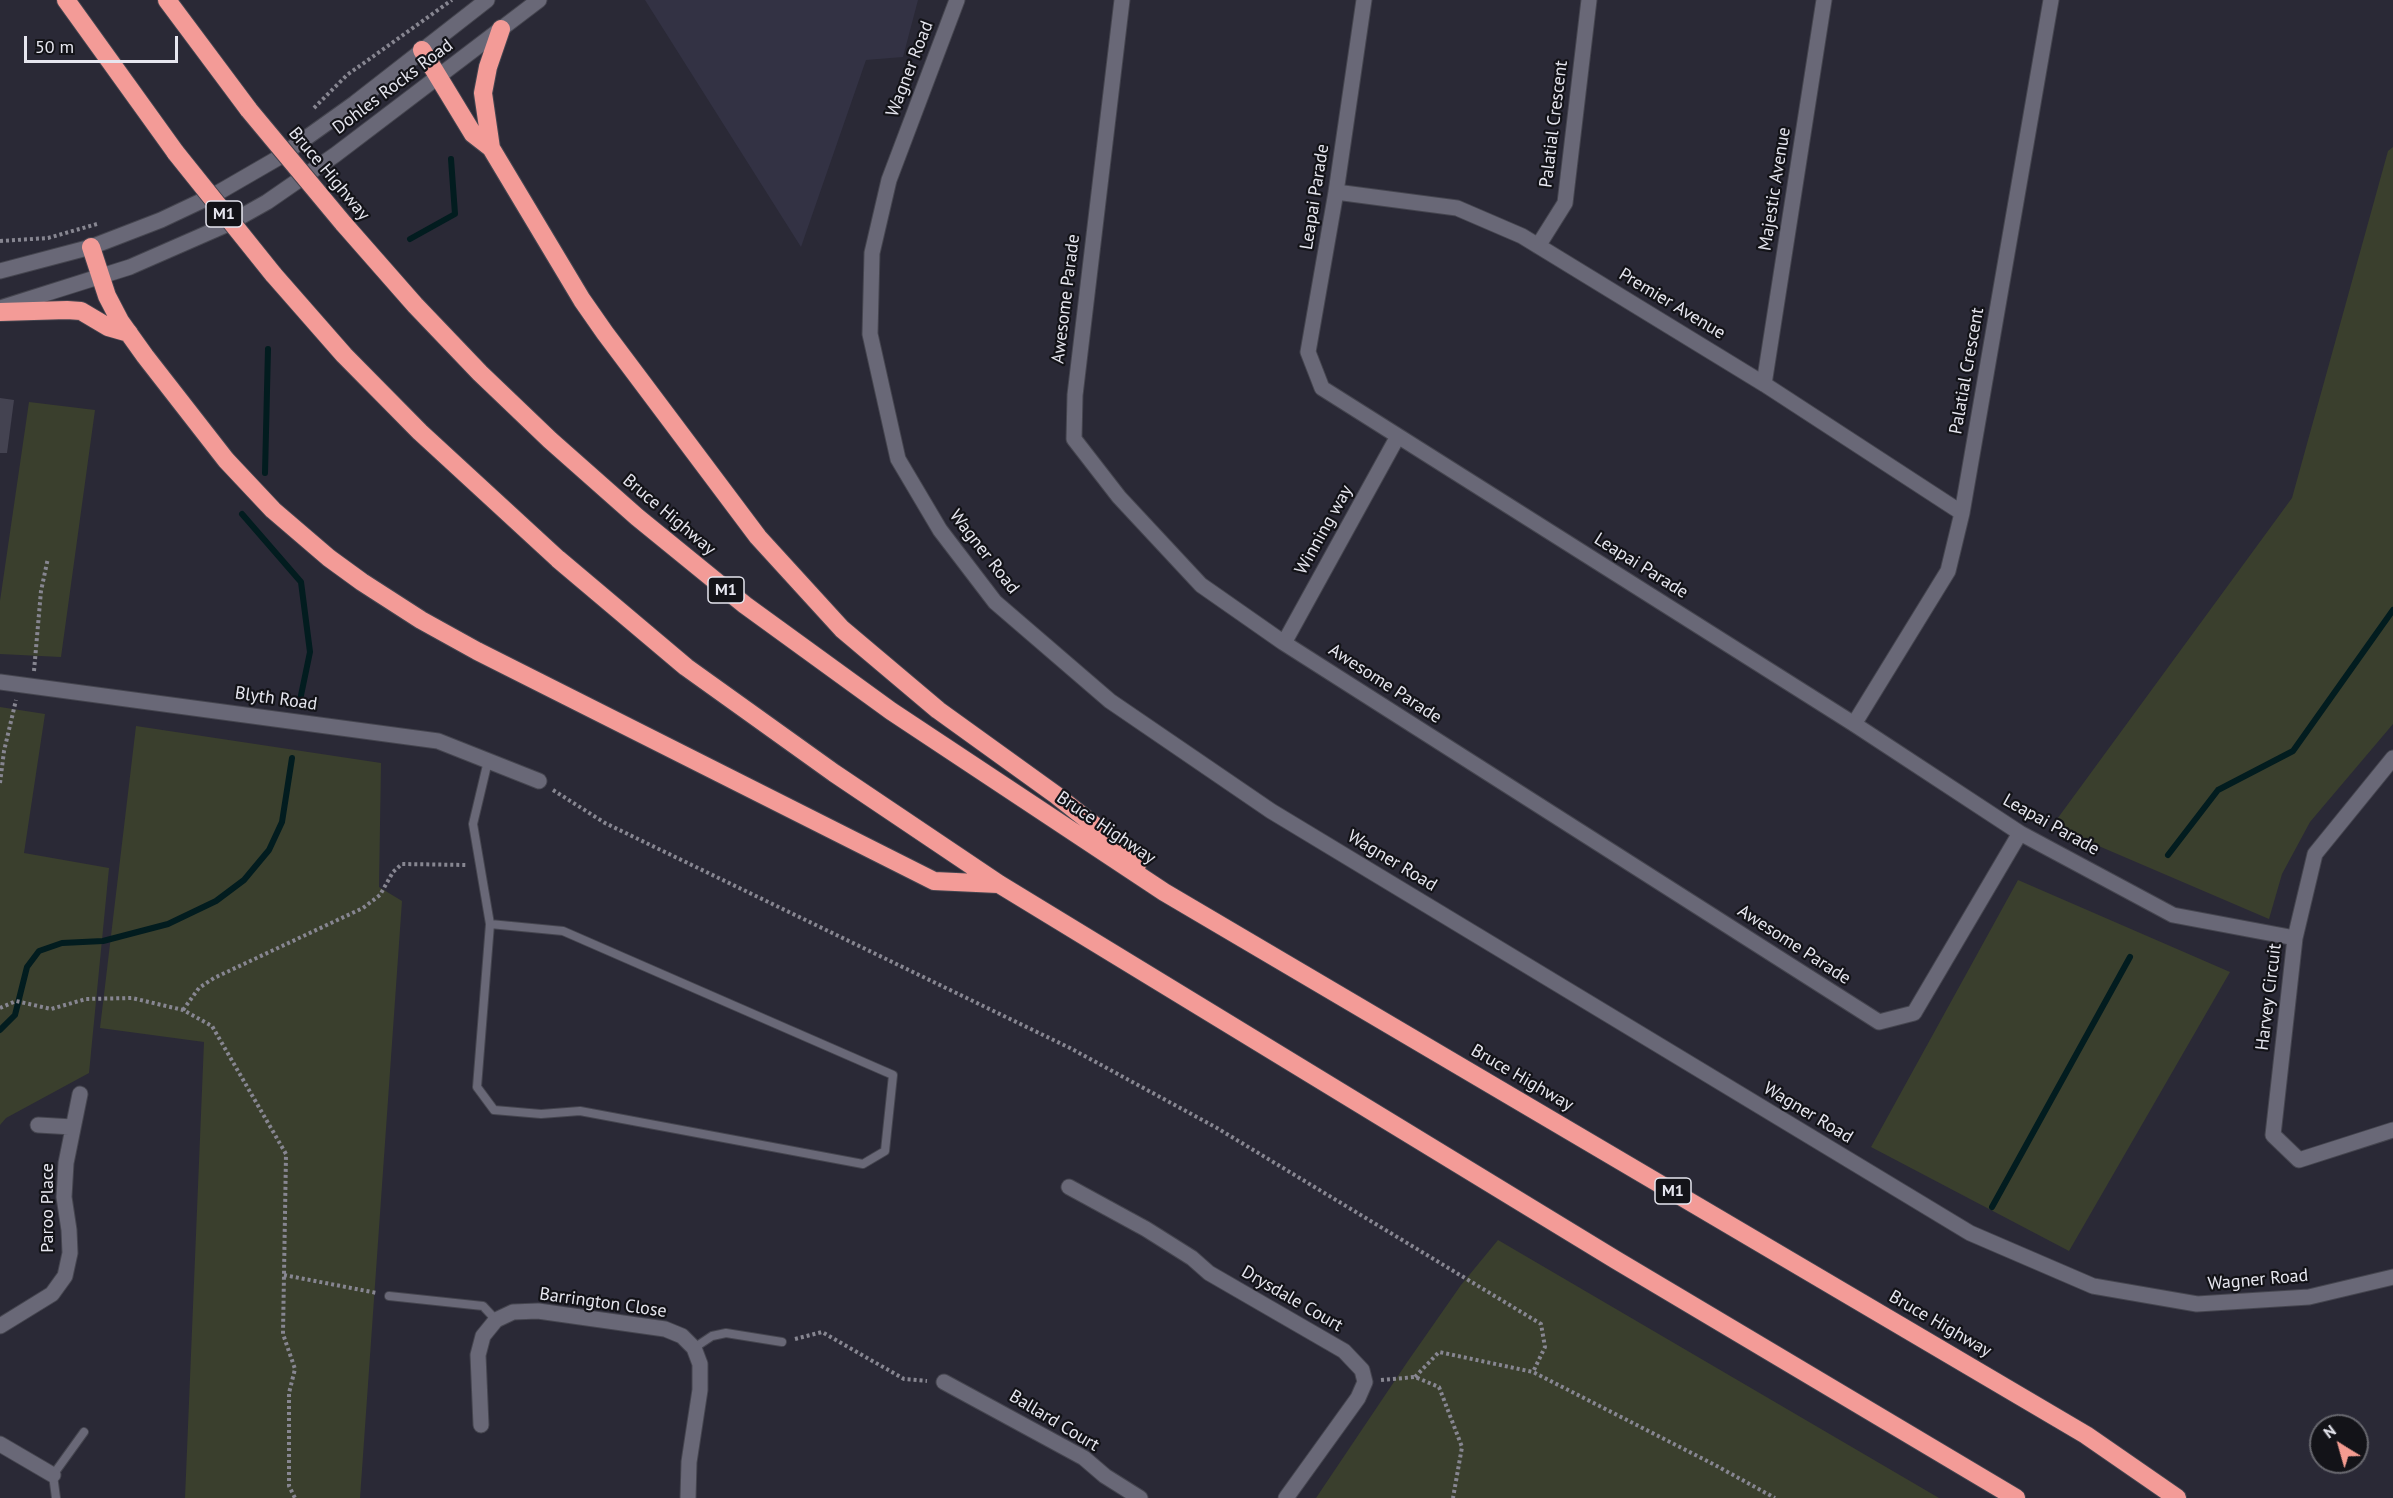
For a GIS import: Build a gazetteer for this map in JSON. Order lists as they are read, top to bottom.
{
  "streets": {
    "highway": ["Bruce Highway", "M1"],
    "street": [
      "Wagner Road",
      "Dohles Rocks Road",
      "Palatial Crescent",
      "Majestic Avenue",
      "Leapai Parade",
      "Awesome Parade",
      "Premier Avenue",
      "Winning way",
      "Blyth Road",
      "Harvey Circuit",
      "Paroo Place",
      "Drysdale Court",
      "Barrington Close",
      "Ballard Court"
    ]
  },
  "crossings": [
    ["Palatial Crescent", "Leapai Parade"],
    ["Palatial Crescent", "Premier Avenue"],
    ["Majestic Avenue", "Premier Avenue"],
    ["Leapai Parade", "Awesome Parade"],
    ["Leapai Parade", "Premier Avenue"],
    ["Leapai Parade", "Winning way"],
    ["Leapai Parade", "Harvey Circuit"],
    ["Awesome Parade", "Winning way"]
  ],
  "scale_bar": "50 m",
  "north": "top left"
}
